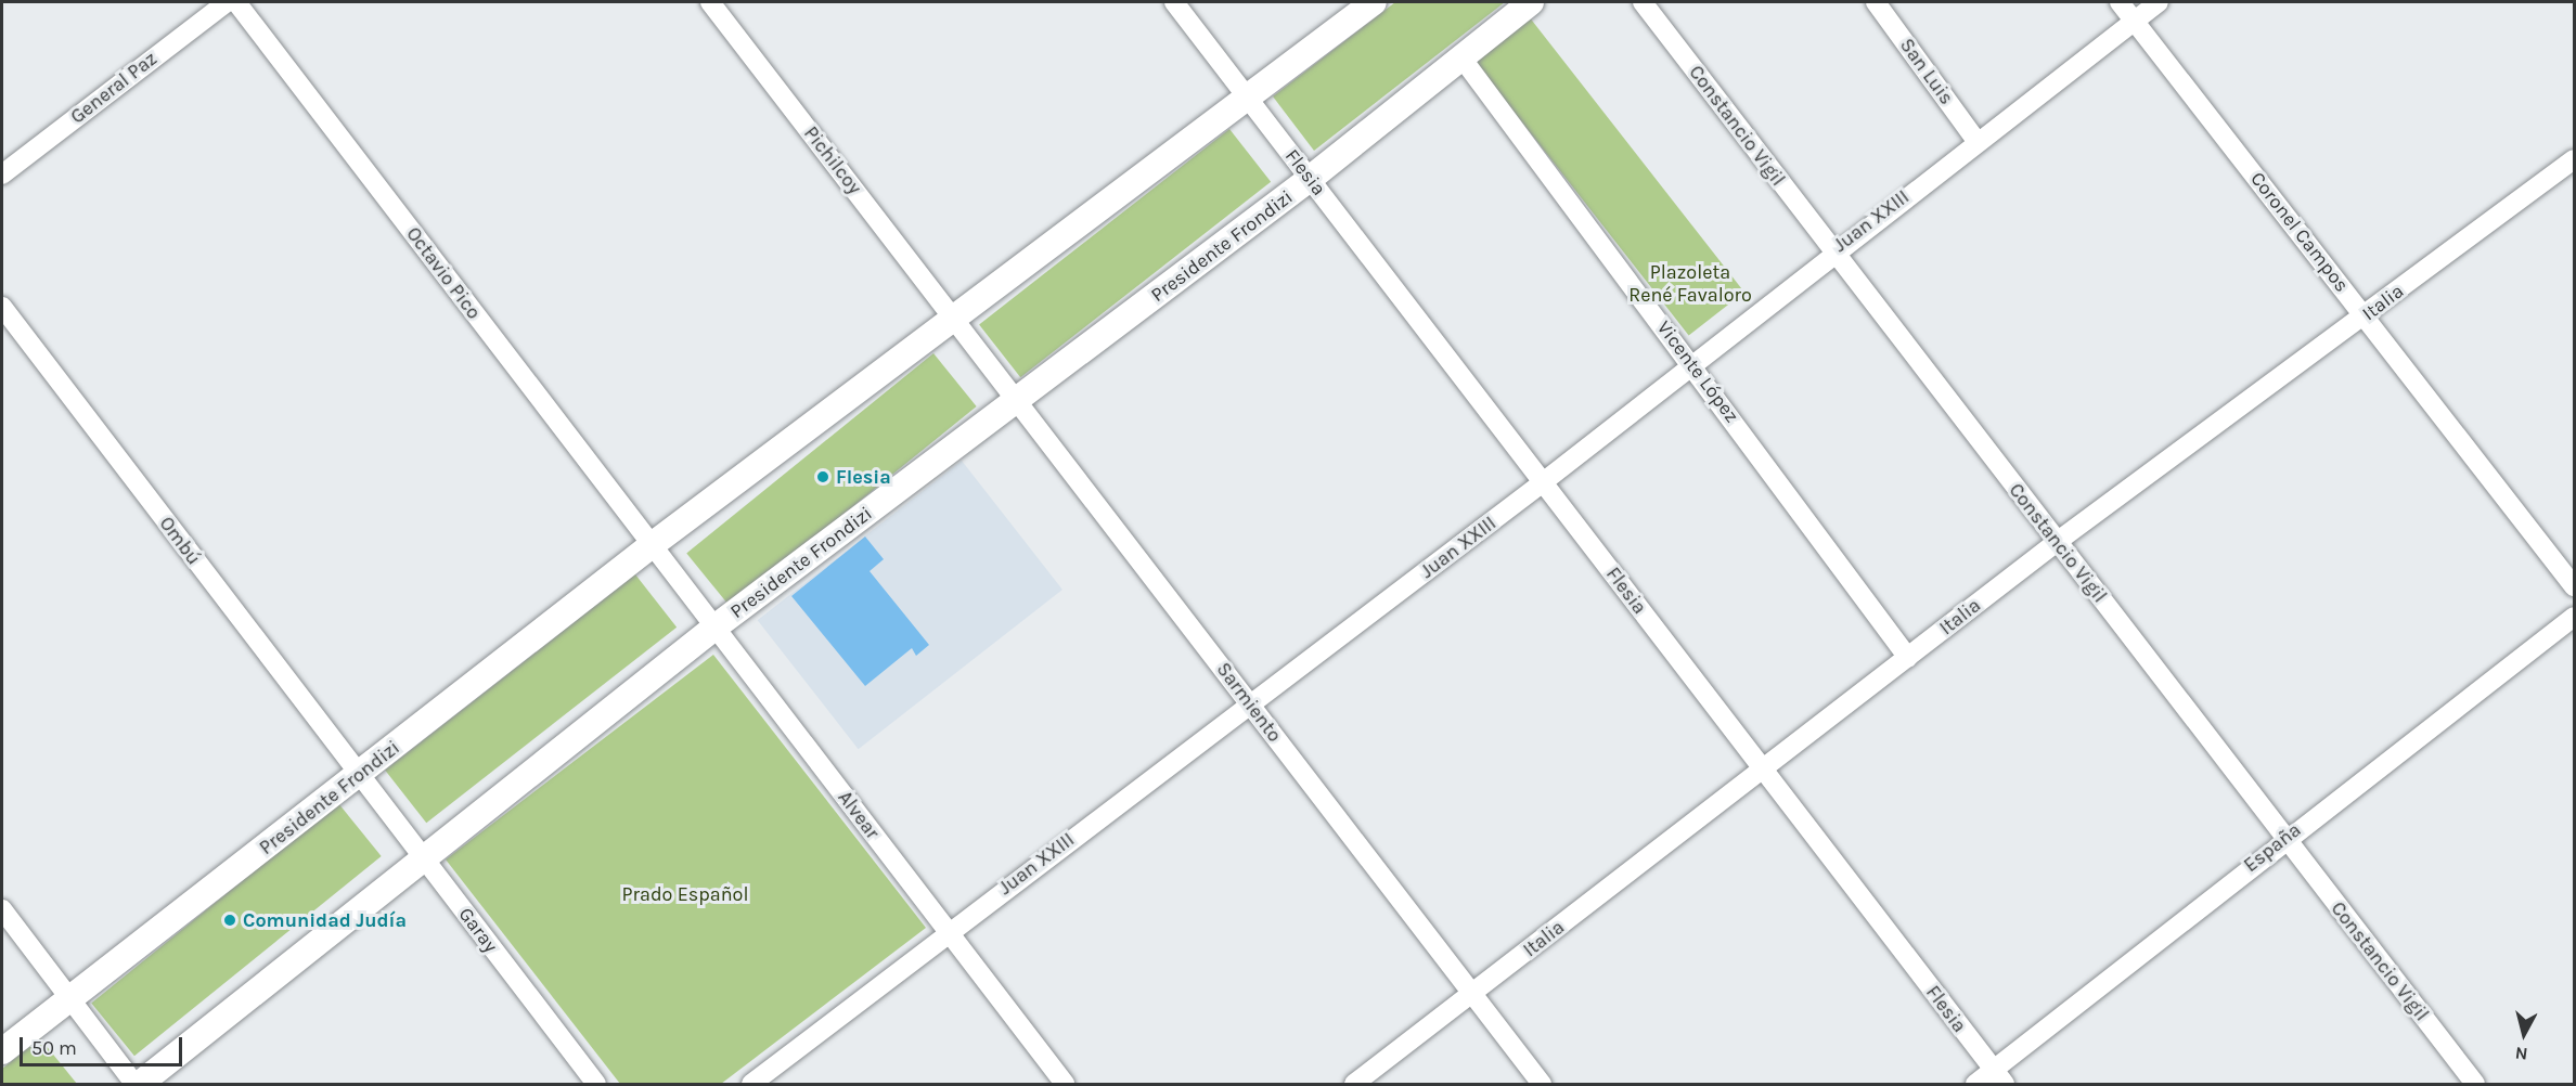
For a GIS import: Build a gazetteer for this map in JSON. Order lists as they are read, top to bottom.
{
  "streets": {
    "main road": ["Presidente Frondizi"],
    "street": [
      "San Luis",
      "General Paz",
      "Constancio Vigil",
      "Pichilcoy",
      "Flesia",
      "Juan XXIII",
      "Coronel Campos",
      "Octavio Pico",
      "Italia",
      "Vicente López",
      "Ombú",
      "Sarmiento",
      "Alvear",
      "España",
      "Garay"
    ]
  },
  "crossings": [
    ["San Luis", "Juan XXIII"],
    ["Constancio Vigil", "Juan XXIII"],
    ["Constancio Vigil", "Italia"],
    ["Constancio Vigil", "España"],
    ["Pichilcoy", "Presidente Frondizi"],
    ["Pichilcoy", "Sarmiento"],
    ["Flesia", "Juan XXIII"],
    ["Flesia", "Presidente Frondizi"],
    ["Flesia", "Italia"],
    ["Flesia", "España"],
    ["Juan XXIII", "Coronel Campos"],
    ["Juan XXIII", "Vicente López"],
    ["Juan XXIII", "Sarmiento"],
    ["Juan XXIII", "Alvear"],
    ["Coronel Campos", "Italia"],
    ["Presidente Frondizi", "Octavio Pico"],
    ["Presidente Frondizi", "Vicente López"],
    ["Presidente Frondizi", "Ombú"],
    ["Presidente Frondizi", "Sarmiento"],
    ["Presidente Frondizi", "Alvear"],
    ["Presidente Frondizi", "Garay"],
    ["Octavio Pico", "Alvear"],
    ["Italia", "Vicente López"],
    ["Italia", "Sarmiento"],
    ["Ombú", "Garay"]
  ],
  "parks": ["Plazoleta René Favaloro", "Prado Español"],
  "places": ["Flesia", "Comunidad Judía"],
  "scale_bar": "50 m",
  "north": "bottom"
}
